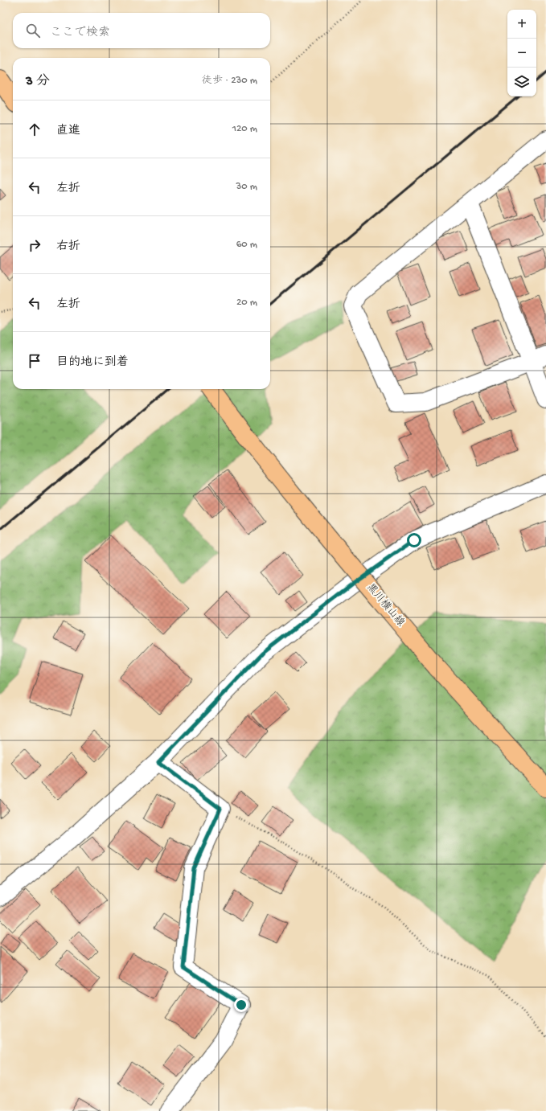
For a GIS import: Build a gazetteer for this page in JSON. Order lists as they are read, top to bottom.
{
  "streets": {
    "main road": ["黒川横山線"]
  },
  "page": {
    "map_buttons": ["+", "−"],
    "search": "ここで検索",
    "heading": ["3 分", "徒歩 · 230 m"],
    "list": [
      ["直進", "120 m"],
      ["左折", "30 m"],
      ["右折", "60 m"],
      ["左折", "20 m"],
      "目的地に到着"
    ]
  }
}
